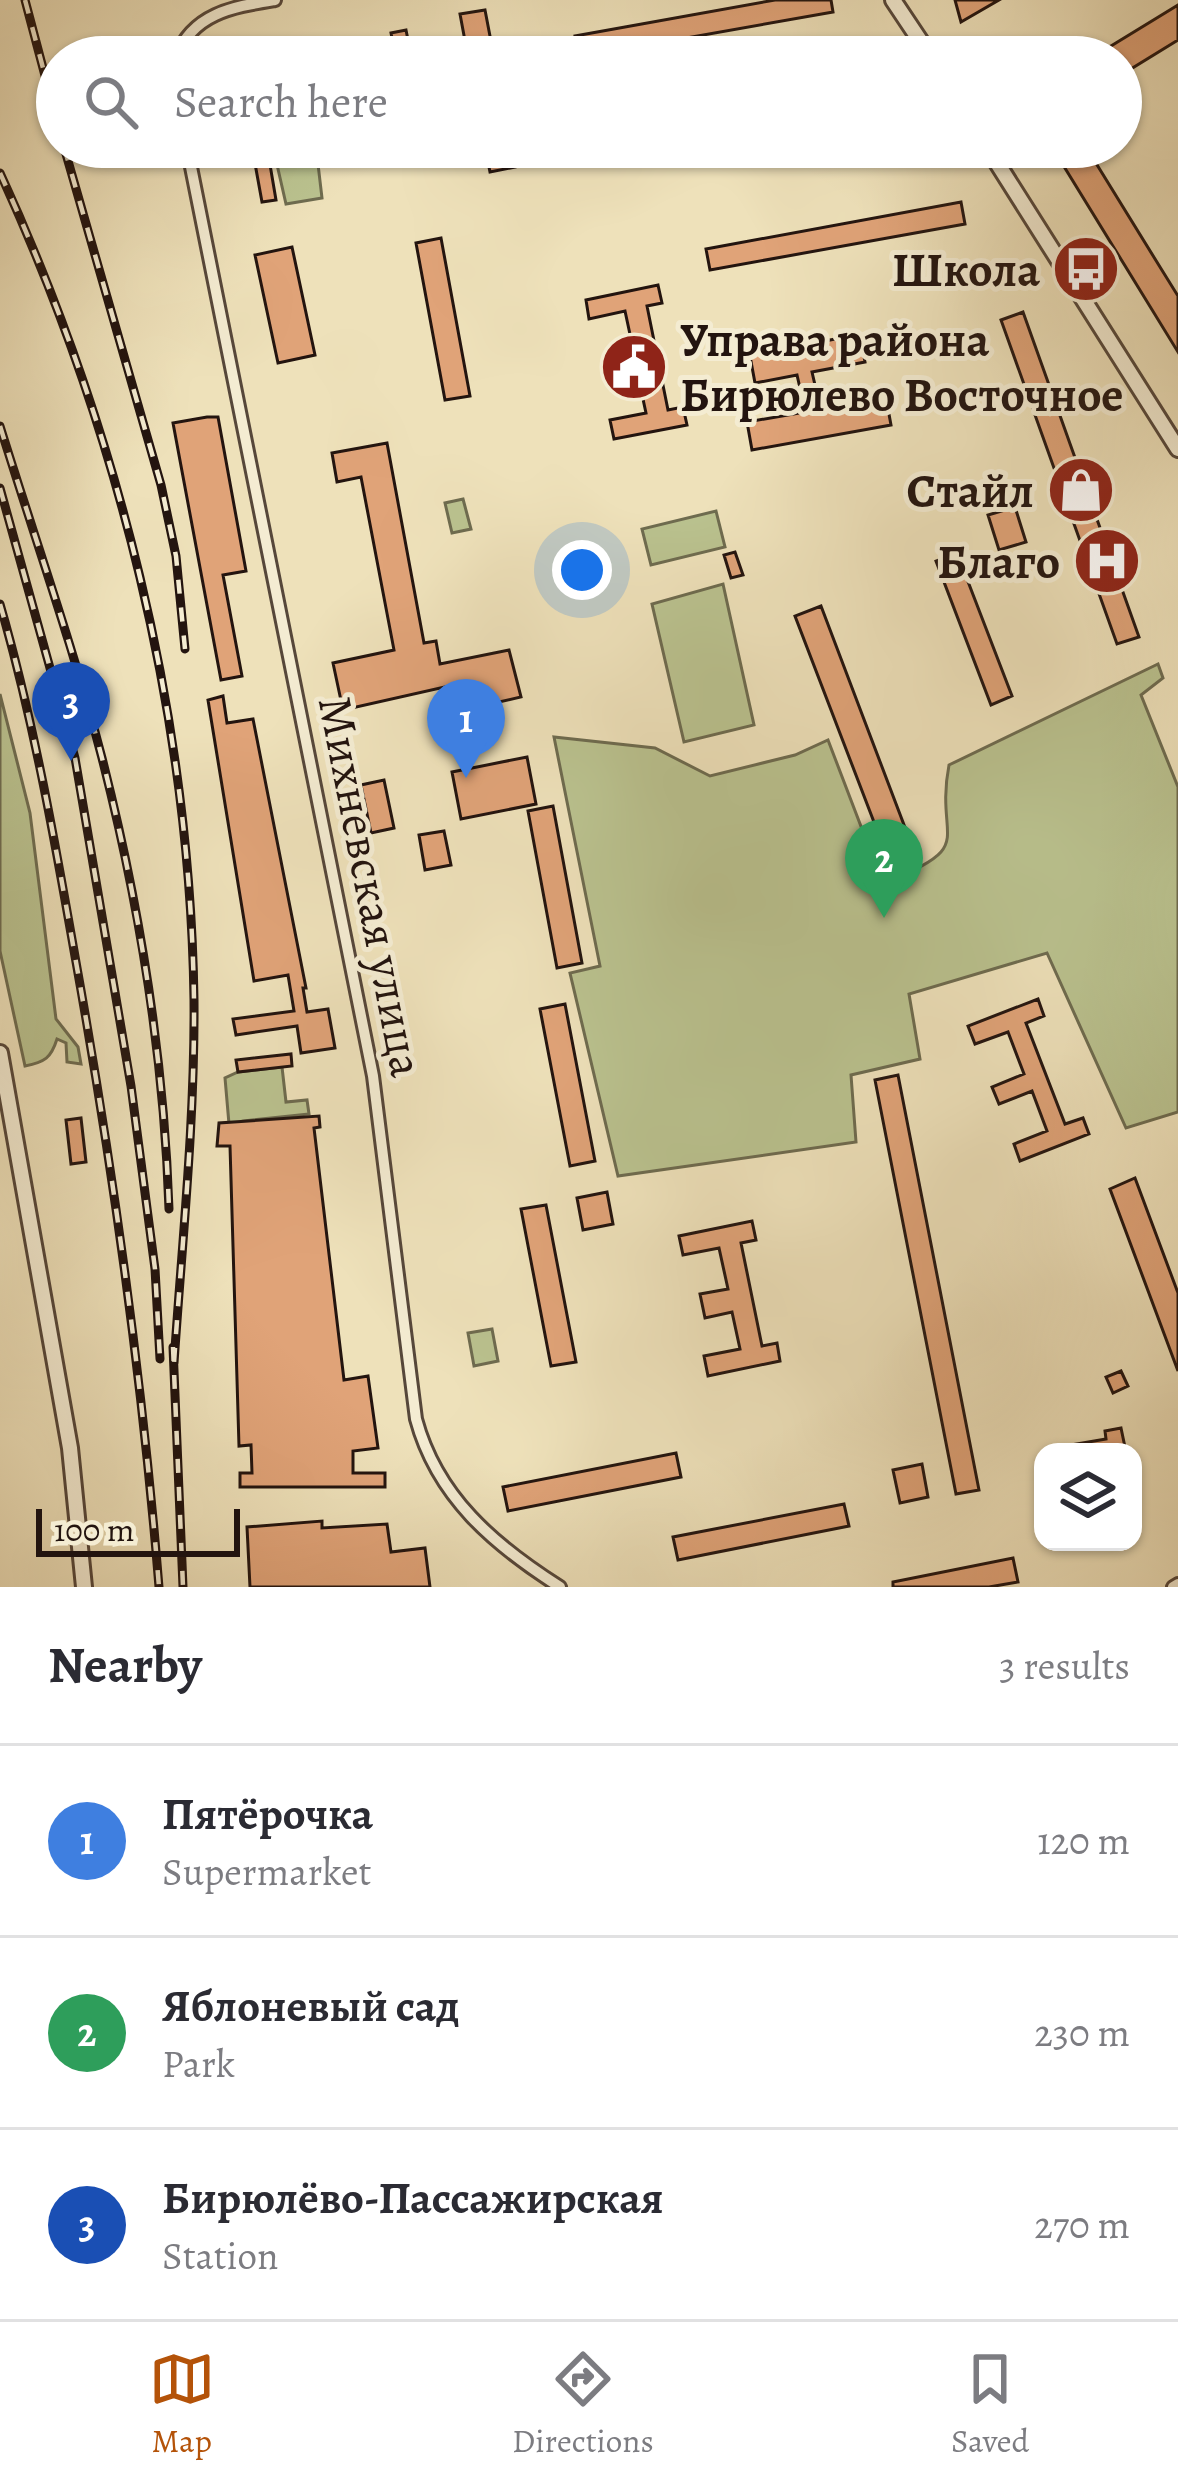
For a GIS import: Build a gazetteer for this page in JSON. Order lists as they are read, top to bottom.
{
  "streets": {
    "street": ["Михневская улица"]
  },
  "places": {
    "bus stop": ["Школа"],
    "public building": ["Управа района Бирюлево Восточное"],
    "shop": ["Стайл"],
    "hospital": ["Благо"]
  },
  "scale_bar": "100 m",
  "page": {
    "search": "Search here",
    "pins": ["3", "1", "2"],
    "scale": "100 m",
    "heading": ["Nearby", "3 results"],
    "list": [
      {
        "mark": "1",
        "name": "Пятёрочка",
        "note": "Supermarket",
        "value": "120 m"
      },
      {
        "mark": "2",
        "name": "Яблоневый сад",
        "note": "Park",
        "value": "230 m"
      },
      {
        "mark": "3",
        "name": "Бирюлёво-Пассажирская",
        "note": "Station",
        "value": "270 m"
      }
    ],
    "nav": ["Map", "Directions", "Saved"]
  }
}
